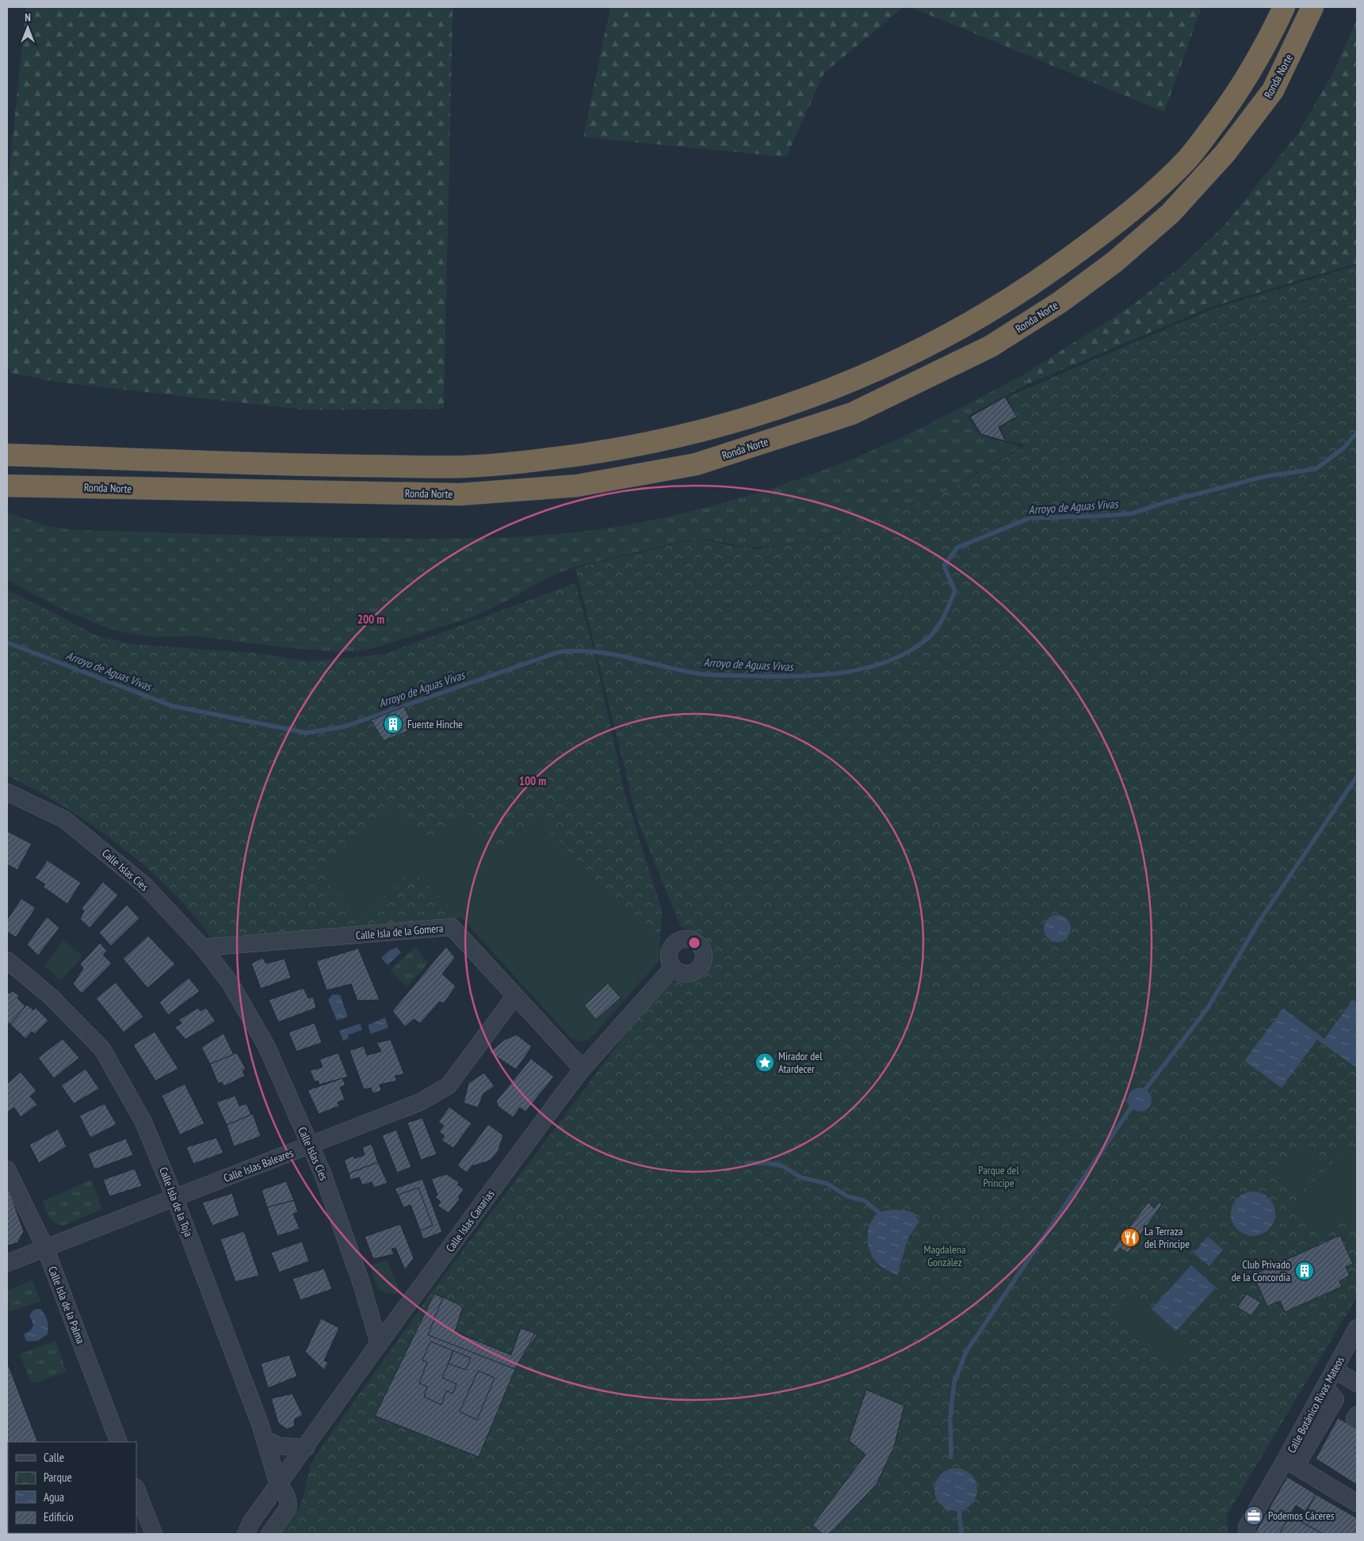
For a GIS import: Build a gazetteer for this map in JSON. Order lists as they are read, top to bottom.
{
  "streets": {
    "highway": ["Ronda Norte"],
    "street": [
      "Calle Islas Cíes",
      "Calle Isla de la Gomera",
      "Calle Islas Baleares",
      "Calle Isla de la Toja",
      "Calle Islas Canarias",
      "Calle Isla de la Palma",
      "Calle Botánico Rivas Mateos"
    ]
  },
  "crossings": [
    ["Calle Islas Cíes", "Calle Isla de la Gomera"],
    ["Calle Islas Cíes", "Calle Islas Baleares"],
    ["Calle Islas Cíes", "Calle Islas Canarias"],
    ["Calle Isla de la Gomera", "Calle Islas Baleares"],
    ["Calle Isla de la Gomera", "Calle Islas Canarias"],
    ["Calle Islas Baleares", "Calle Isla de la Toja"],
    ["Calle Islas Baleares", "Calle Isla de la Palma"],
    ["Calle Isla de la Toja", "Calle Islas Canarias"]
  ],
  "water": ["Arroyo de Aguas Vivas"],
  "parks": ["Parque del Príncipe", "Magdalena González"],
  "places": {
    "building": ["Fuente Hinche", "Club Privado de la Concordia"],
    "place": ["Mirador del Atardecer"],
    "restaurant": ["La Terraza del Príncipe"],
    "office": ["Podemos Cáceres"]
  },
  "legend": [
    "Calle",
    "Parque",
    "Agua",
    "Edificio"
  ],
  "north": "top",
  "rings": ["200 m", "100 m"]
}
